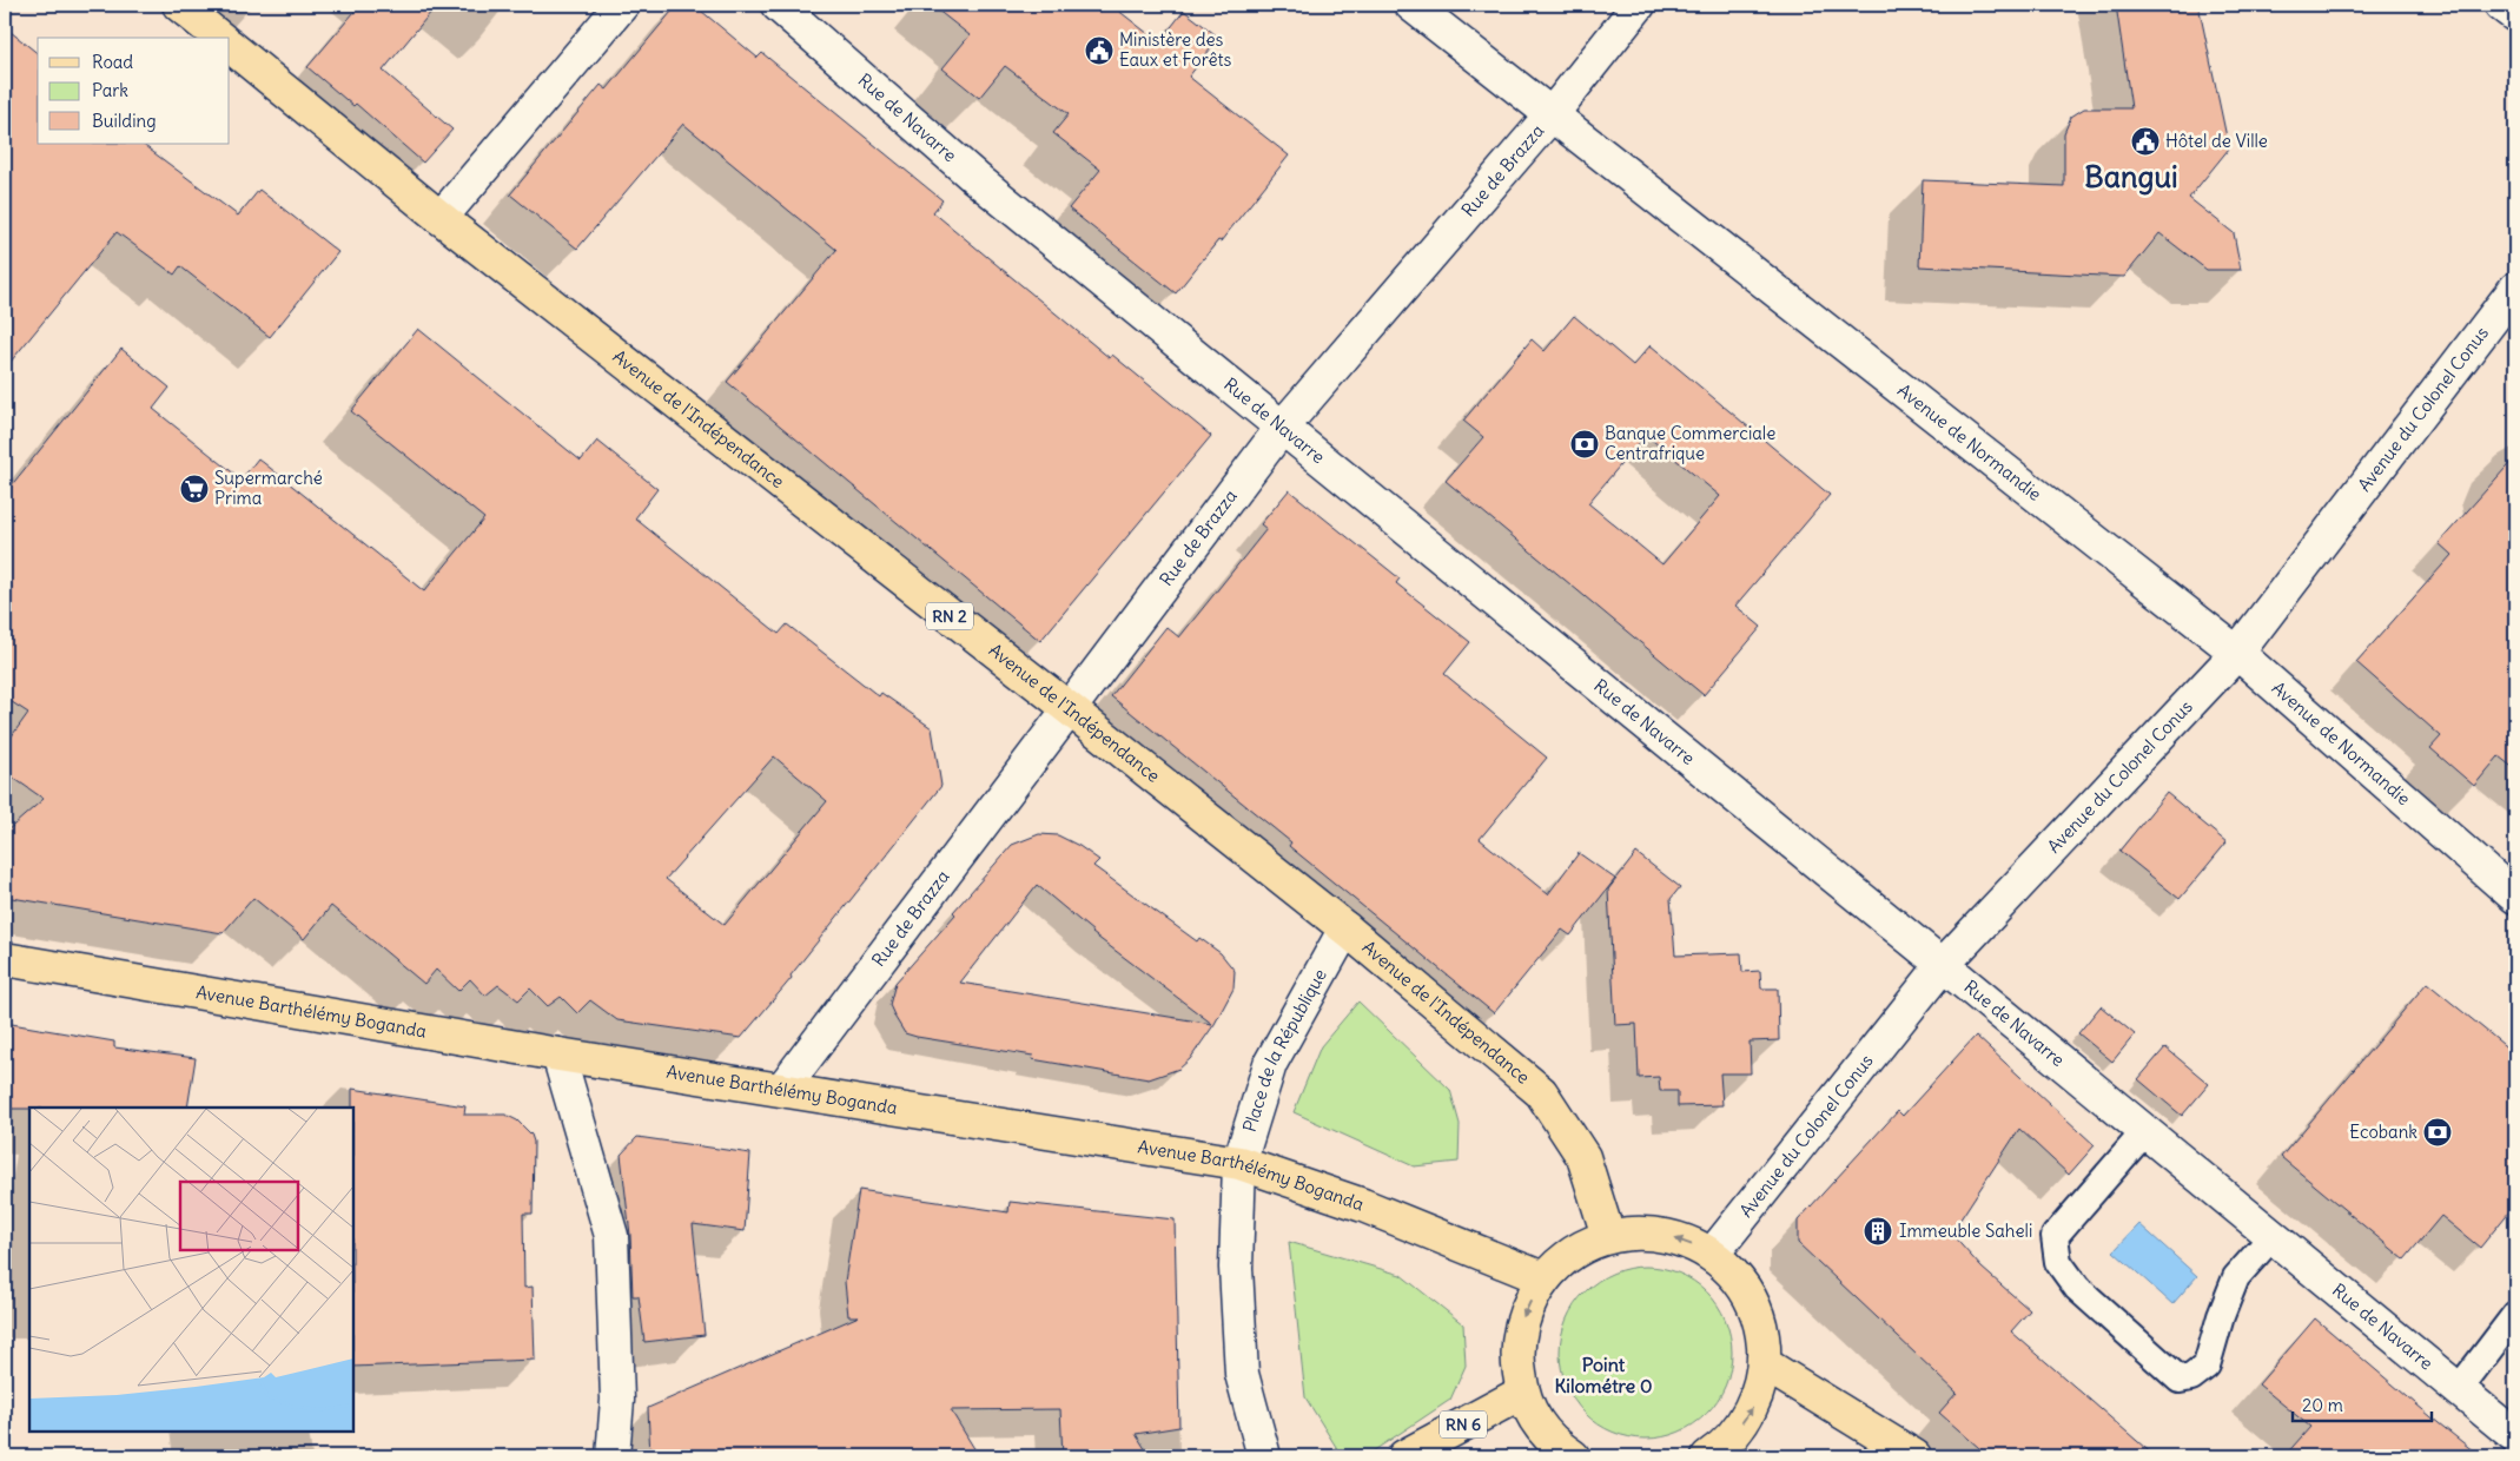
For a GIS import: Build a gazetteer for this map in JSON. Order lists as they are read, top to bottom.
{
  "streets": {
    "main road": [
      "Avenue de l'Indépendance",
      "RN 2",
      "Avenue Barthélémy Boganda",
      "RN 6"
    ],
    "street": [
      "Rue de Navarre",
      "Rue de Brazza",
      "Avenue du Colonel Conus",
      "Avenue de Normandie",
      "Place de la République"
    ]
  },
  "crossings": [
    ["Rue de Navarre", "Rue de Brazza"],
    ["Rue de Navarre", "Avenue du Colonel Conus"],
    ["Rue de Brazza", "Avenue de l'Indépendance"],
    ["Rue de Brazza", "Avenue de Normandie"],
    ["Rue de Brazza", "Avenue Barthélémy Boganda"],
    ["Avenue du Colonel Conus", "Avenue de Normandie"],
    ["Avenue de l'Indépendance", "Place de la République"],
    ["Avenue Barthélémy Boganda", "Place de la République"]
  ],
  "districts": ["Bangui", "Point Kilométre 0"],
  "places": {
    "public building": ["Ministère des Eaux et Forêts", "Hôtel de Ville"],
    "bank": ["Banque Commerciale Centrafrique", "Ecobank"],
    "supermarket": ["Supermarché Prima"],
    "building": ["Immeuble Saheli"]
  },
  "legend": ["Road", "Park", "Building"],
  "scale_bar": "20 m"
}
